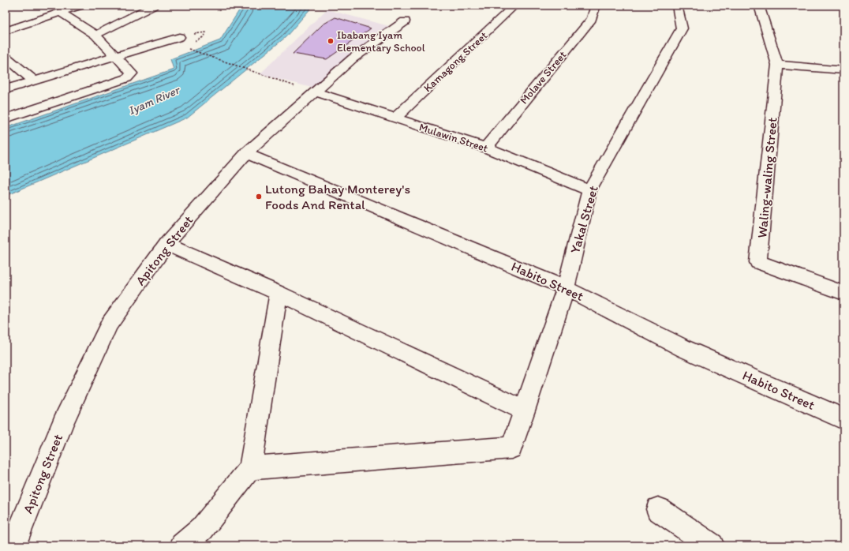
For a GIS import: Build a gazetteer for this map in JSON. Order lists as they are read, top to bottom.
{
  "streets": {
    "street": [
      "Kamagong Street",
      "Molave Street",
      "Mulawin Street",
      "Waling-waling Street",
      "Yakal Street",
      "Apitong Street",
      "Habito Street"
    ]
  },
  "crossings": [
    ["Kamagong Street", "Mulawin Street"],
    ["Molave Street", "Mulawin Street"],
    ["Mulawin Street", "Yakal Street"],
    ["Mulawin Street", "Apitong Street"],
    ["Yakal Street", "Habito Street"],
    ["Apitong Street", "Habito Street"]
  ],
  "water": ["Iyam River"],
  "places": ["Ibabang Iyam Elementary School", "Lutong Bahay Monterey's Foods And Rental"]
}
